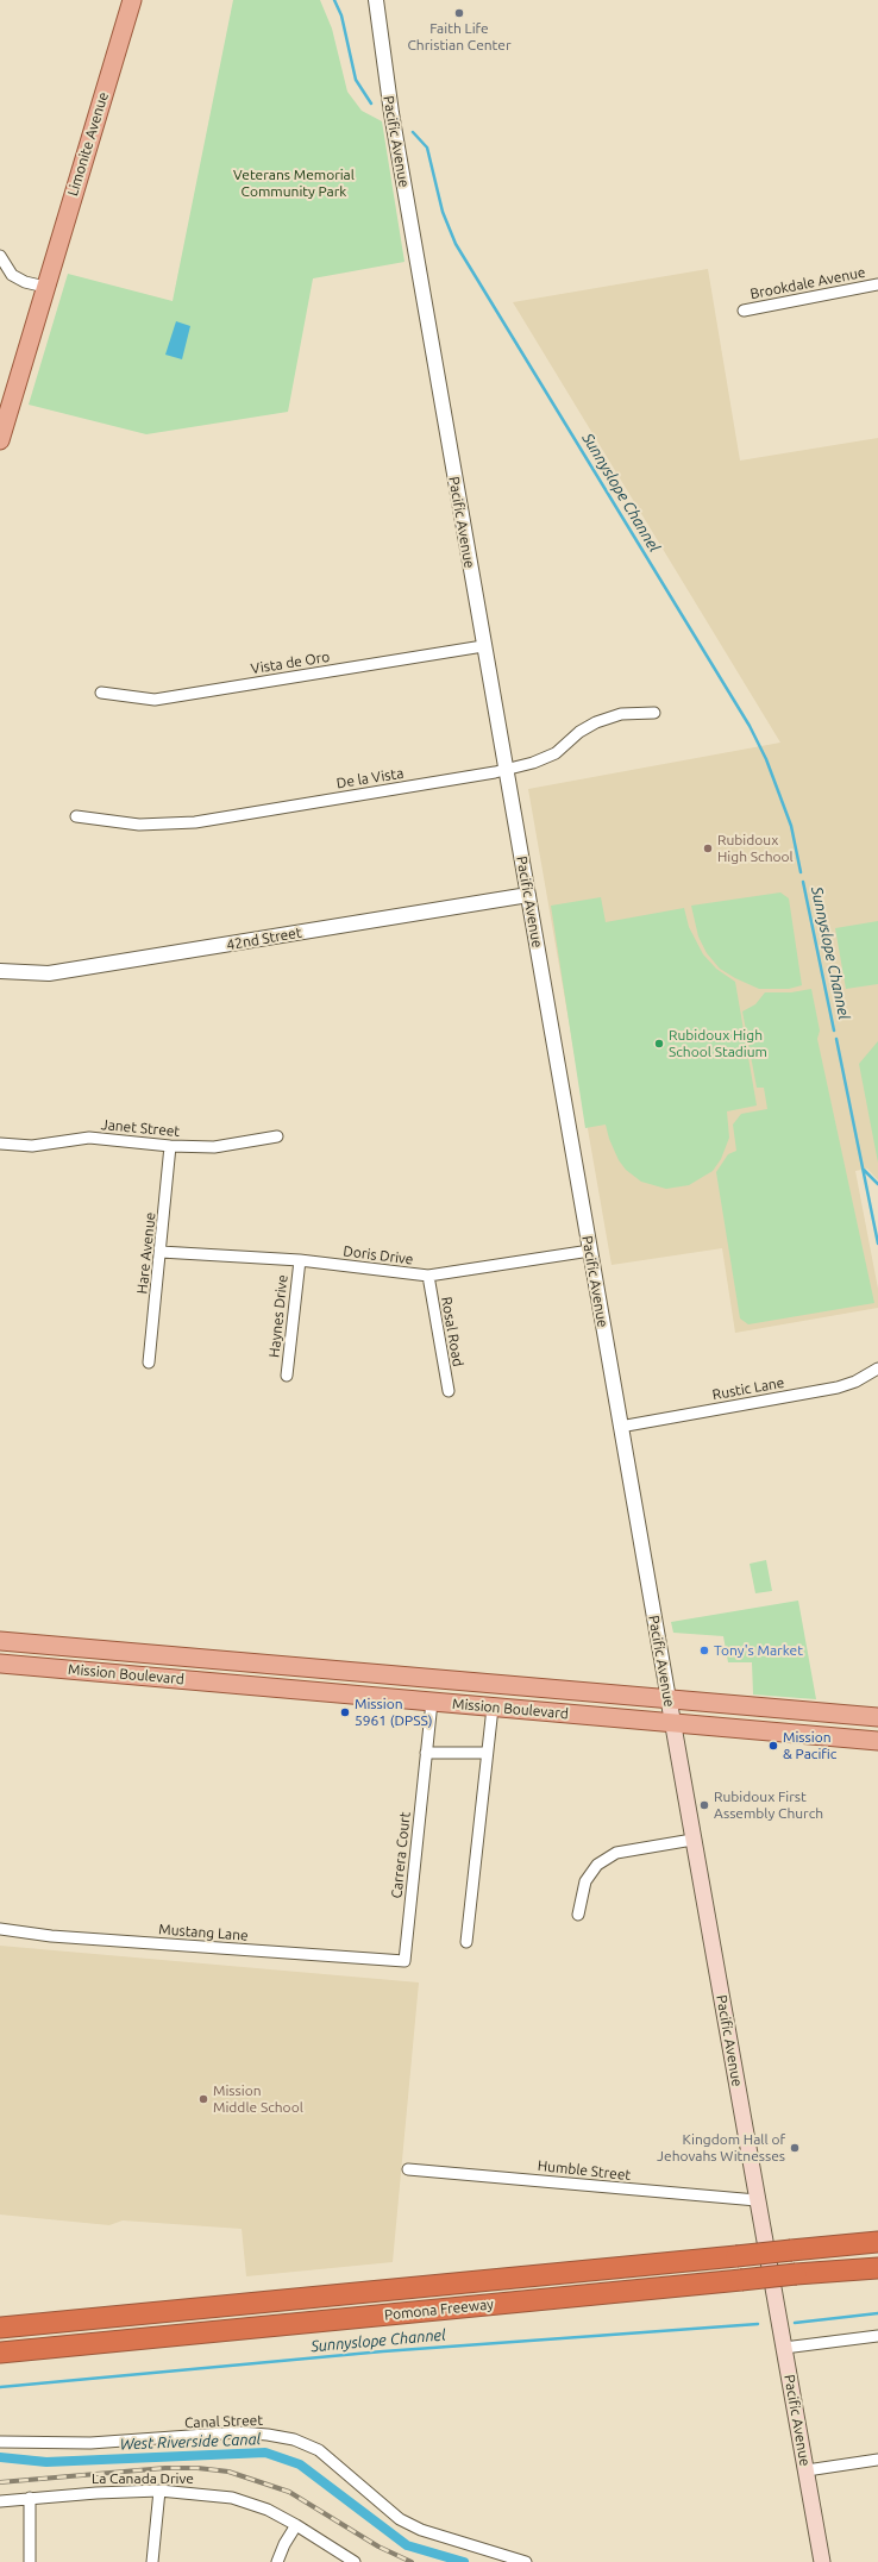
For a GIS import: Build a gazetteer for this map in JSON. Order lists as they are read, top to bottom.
{
  "streets": {
    "highway": ["Pomona Freeway"],
    "main road": ["Pacific Avenue", "Limonite Avenue", "Mission Boulevard"],
    "street": [
      "Brookdale Avenue",
      "Vista de Oro",
      "De la Vista",
      "42nd Street",
      "Janet Street",
      "Hare Avenue",
      "Doris Drive",
      "Haynes Drive",
      "Rosal Road",
      "Rustic Lane",
      "Carrera Court",
      "Mustang Lane",
      "Humble Street",
      "Canal Street",
      "La Canada Drive"
    ]
  },
  "crossings": [
    ["Pacific Avenue", "Vista de Oro"],
    ["Pacific Avenue", "De la Vista"],
    ["Pacific Avenue", "42nd Street"],
    ["Pacific Avenue", "Doris Drive"],
    ["Pacific Avenue", "Rustic Lane"],
    ["Pacific Avenue", "Mission Boulevard"],
    ["Pacific Avenue", "Humble Street"],
    ["Janet Street", "Hare Avenue"],
    ["Hare Avenue", "Doris Drive"],
    ["Doris Drive", "Haynes Drive"],
    ["Doris Drive", "Rosal Road"],
    ["Mission Boulevard", "Carrera Court"],
    ["Carrera Court", "Mustang Lane"]
  ],
  "water": ["Sunnyslope Channel", "West Riverside Canal"],
  "parks": ["Veterans Memorial Community Park"],
  "places": [
    "Faith Life Christian Center",
    "Rubidoux High School",
    "Rubidoux High School Stadium",
    "Tony's Market",
    "Mission 5961 (DPSS)",
    "Mission & Pacific",
    "Rubidoux First Assembly Church",
    "Mission Middle School",
    "Kingdom Hall of Jehovahs Witnesses"
  ]
}
